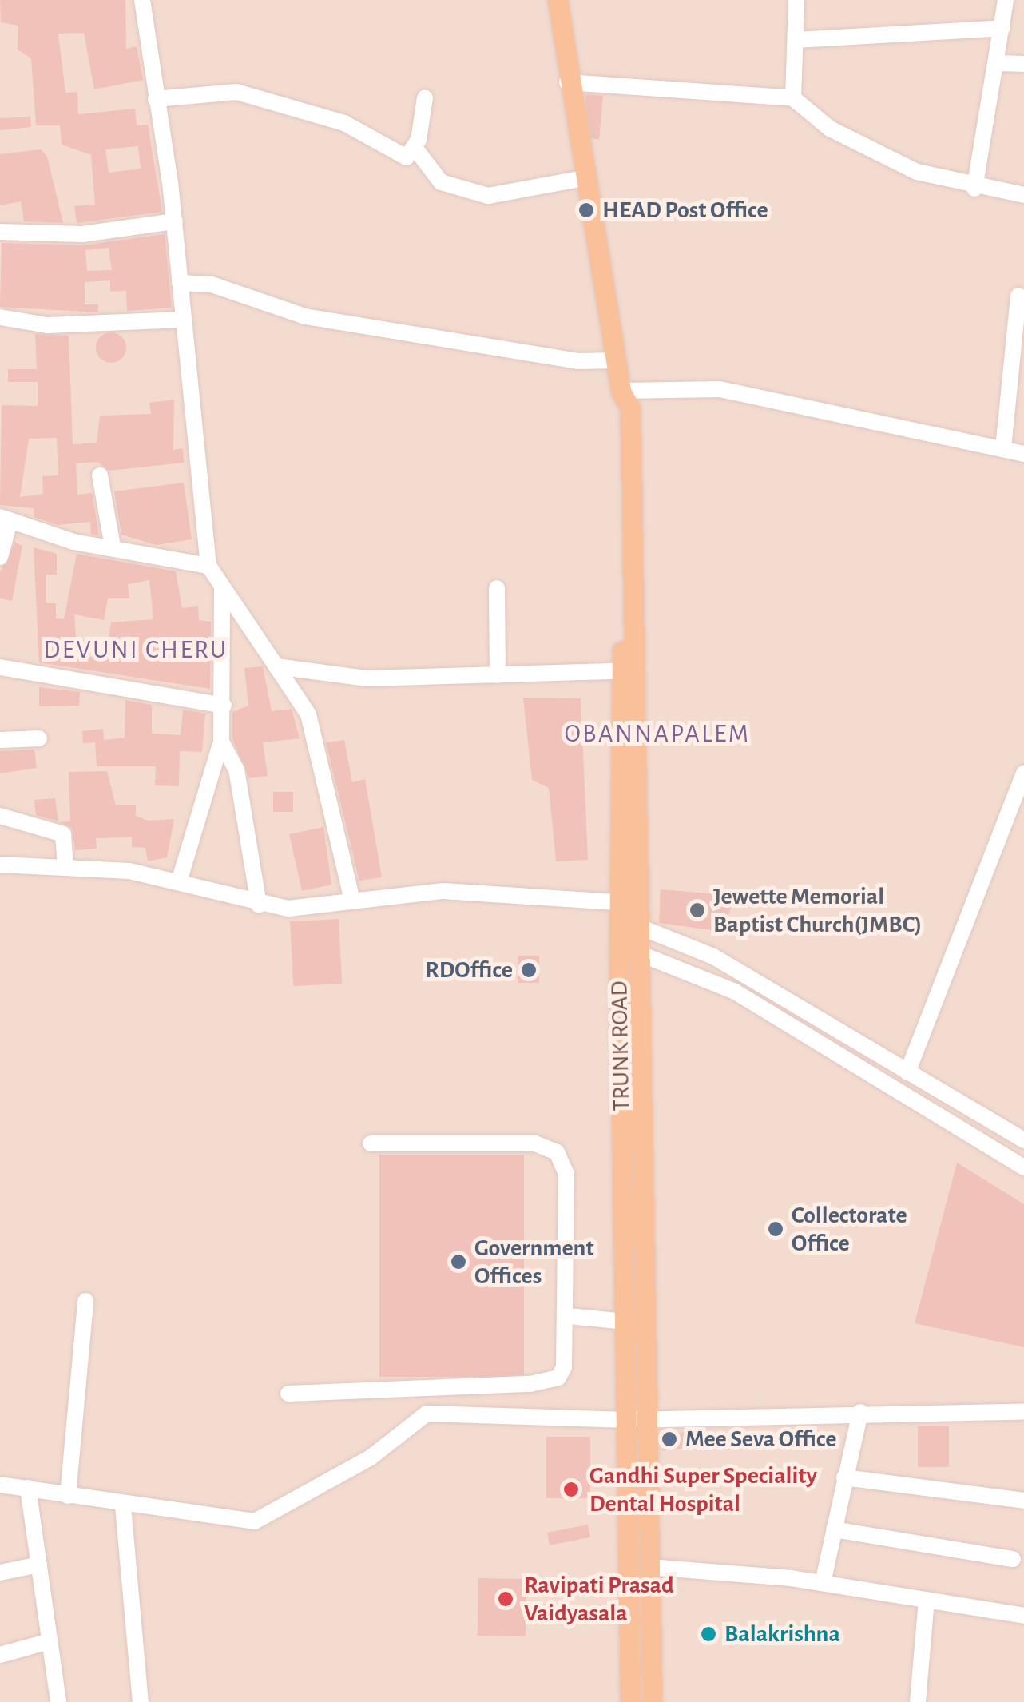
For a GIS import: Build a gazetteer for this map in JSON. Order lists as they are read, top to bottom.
{
  "streets": {
    "main road": ["TRUNK ROAD"]
  },
  "districts": ["DEVUNI CHERU", "OBANNAPALEM"],
  "places": [
    "HEAD Post Office",
    "Jewette Memorial Baptist Church(JMBC)",
    "RDOffice",
    "Collectorate Office",
    "Government Offices",
    "Mee Seva Office",
    "Gandhi Super Speciality Dental Hospital",
    "Ravipati Prasad Vaidyasala",
    "Balakrishna"
  ]
}
